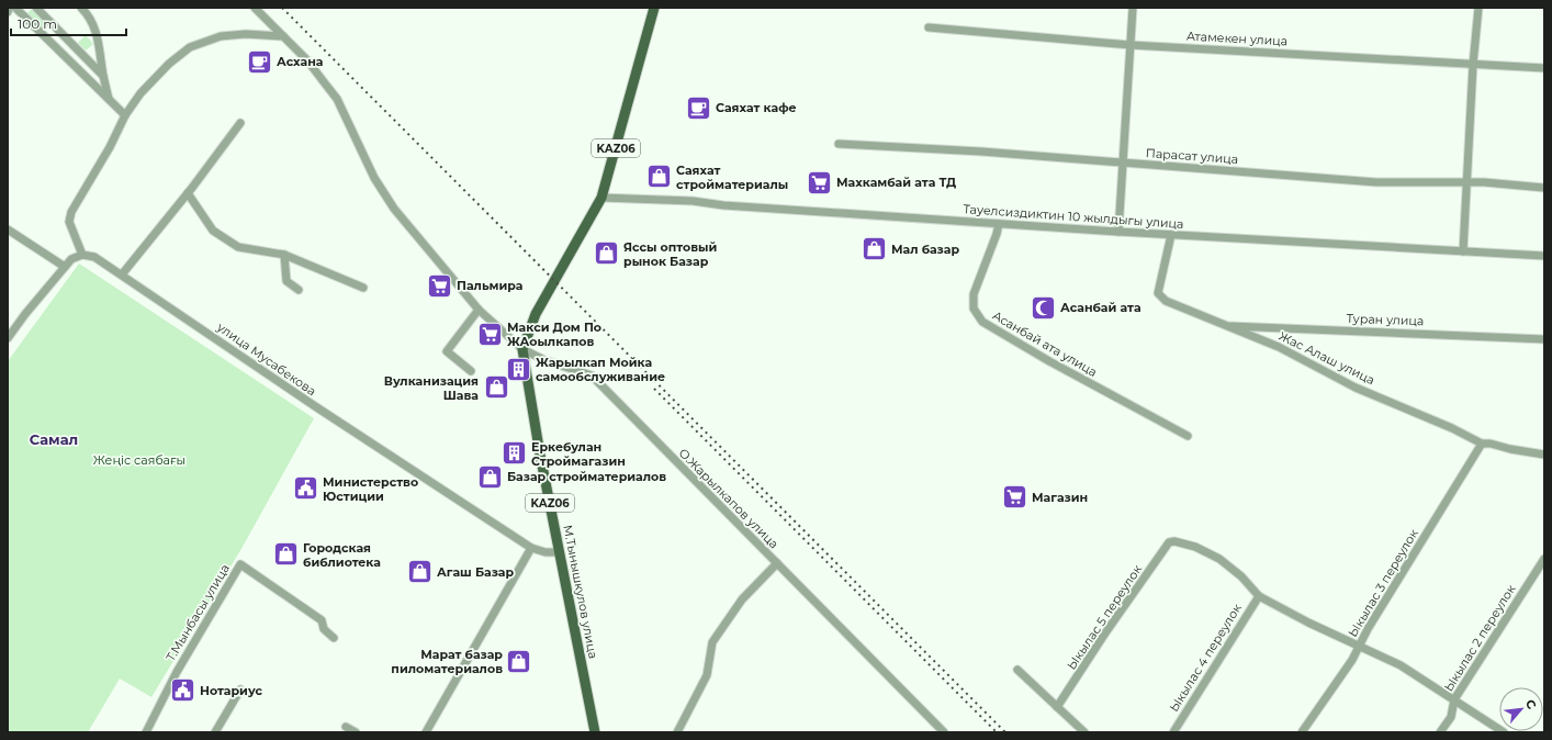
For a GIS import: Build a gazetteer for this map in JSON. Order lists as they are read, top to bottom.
{
  "streets": {
    "main road": ["KАZ06", "М.Тынышкулов улица"],
    "street": [
      "Атамекен улица",
      "Парасат улица",
      "Тауелсиздиктин 10 жылдыгы улица",
      "Туран улица",
      "Асанбай ата улица",
      "Жас Алаш улица",
      "улица Мусабекова",
      "О.Жарылкапов улица",
      "Ыкылас 3 переулок",
      "Т.Мынбасы улица",
      "Ыкылас 5 переулок",
      "Ыкылас 2 переулок",
      "Ыкылас 4 переулок"
    ]
  },
  "crossings": [
    ["KАZ06", "Тауелсиздиктин 10 жылдыгы улица"],
    ["KАZ06", "О.Жарылкапов улица"],
    ["KАZ06", "М.Тынышкулов улица"],
    ["Тауелсиздиктин 10 жылдыгы улица", "Асанбай ата улица"],
    ["Тауелсиздиктин 10 жылдыгы улица", "Жас Алаш улица"],
    ["Туран улица", "Жас Алаш улица"],
    ["Жас Алаш улица", "Ыкылас 3 переулок"],
    ["О.Жарылкапов улица", "М.Тынышкулов улица"],
    ["Ыкылас 5 переулок", "Ыкылас 4 переулок"]
  ],
  "districts": ["Самал"],
  "parks": ["Жеңіс саябағы"],
  "places": {
    "cafe": ["Асхана", "Саяхат кафе"],
    "shop": [
      "Саяхат стройматериалы",
      "Мал базар",
      "Яссы оптовый рынок Базар",
      "Вулканизация Шава",
      "Базар стройматериалов",
      "Городская библиотека",
      "Агаш Базар",
      "Марат базар пиломатериалов"
    ],
    "supermarket": [
      "Махкамбай ата ТД",
      "Пальмира",
      "Макси Дом По ЖАоылкапов",
      "Магазин"
    ],
    "mosque": ["Асанбай ата"],
    "building": ["Жарылкап Мойка самообслуживание", "Еркебулан Строймагазин"],
    "public building": ["Министерство Юстиции", "Нотариус"]
  },
  "scale_bar": "100 m",
  "north": "top right"
}
